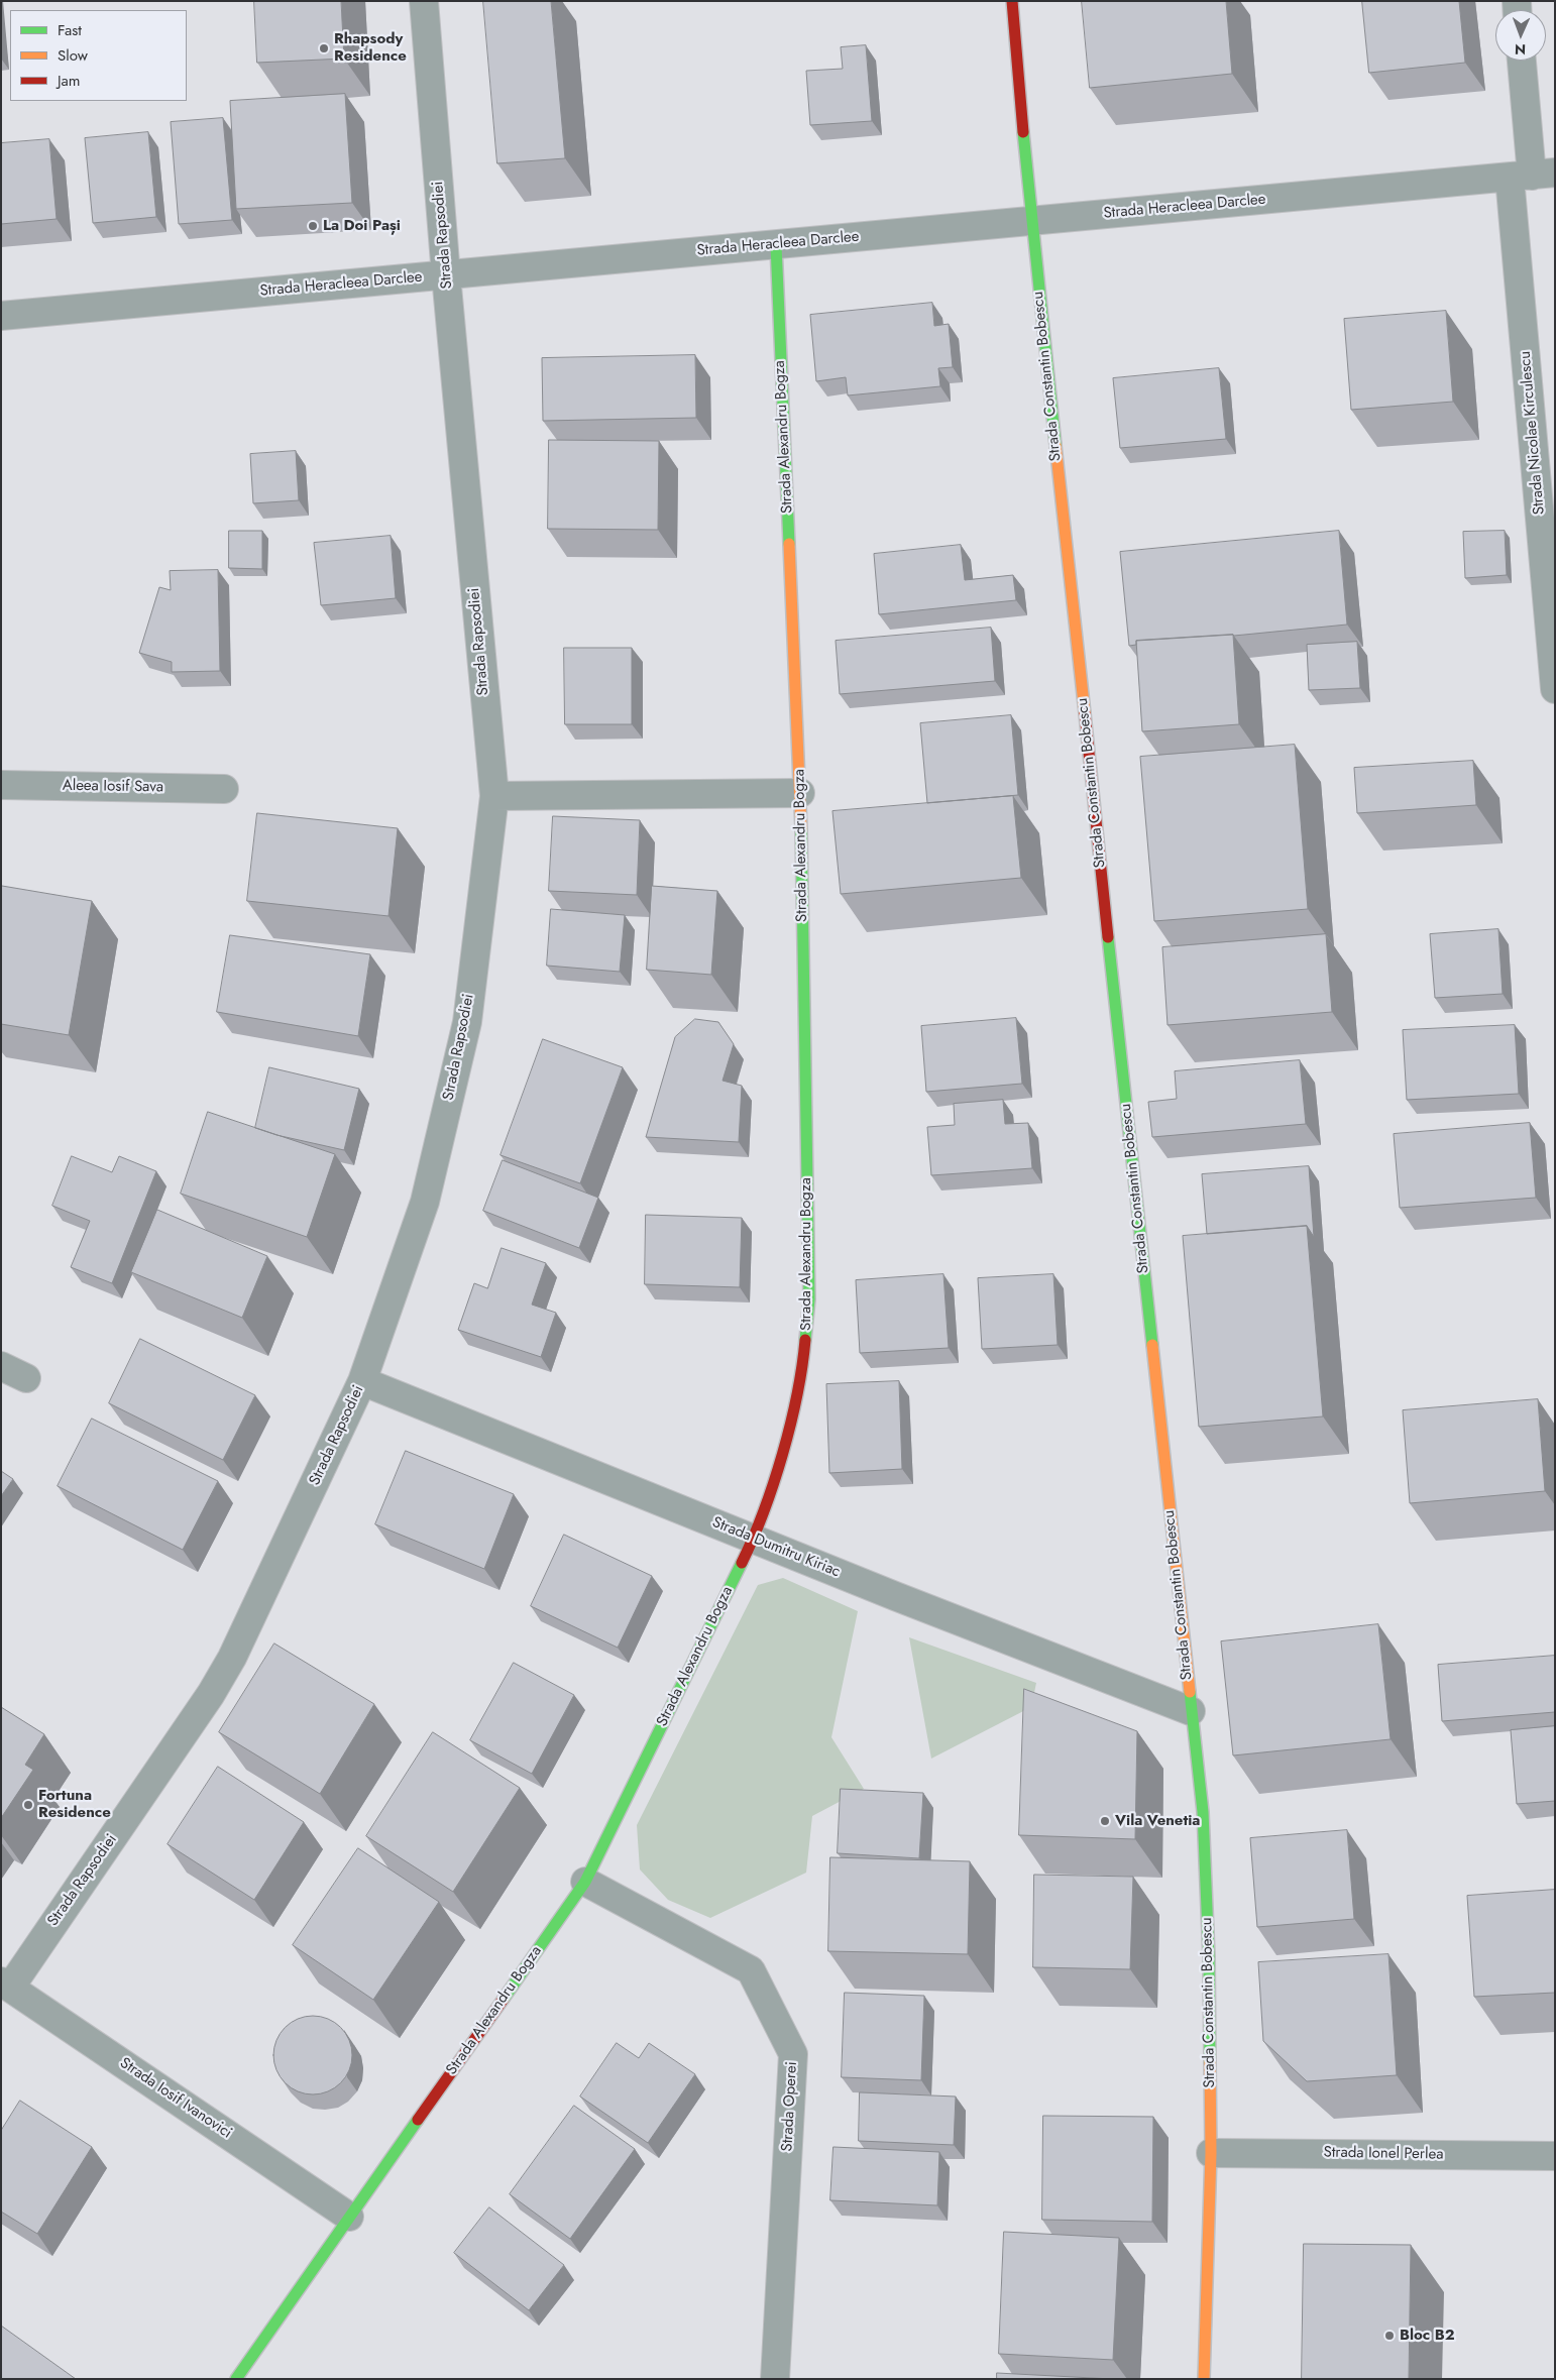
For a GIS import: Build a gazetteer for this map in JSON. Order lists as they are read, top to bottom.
{
  "streets": {
    "street": [
      "Strada Heracleea Darclee",
      "Strada Rapsodiei",
      "Strada Constantin Bobescu",
      "Strada Nicolae Kirculescu",
      "Strada Alexandru Bogza",
      "Aleea Iosif Sava",
      "Strada Dumitru Kiriac",
      "Strada Iosif Ivanovici",
      "Strada Operei",
      "Strada Ionel Perlea"
    ]
  },
  "crossings": [
    ["Strada Heracleea Darclee", "Strada Rapsodiei"],
    ["Strada Heracleea Darclee", "Strada Constantin Bobescu"],
    ["Strada Heracleea Darclee", "Strada Nicolae Kirculescu"],
    ["Strada Heracleea Darclee", "Strada Alexandru Bogza"],
    ["Strada Rapsodiei", "Strada Dumitru Kiriac"],
    ["Strada Rapsodiei", "Strada Iosif Ivanovici"],
    ["Strada Constantin Bobescu", "Strada Dumitru Kiriac"],
    ["Strada Constantin Bobescu", "Strada Ionel Perlea"],
    ["Strada Alexandru Bogza", "Strada Dumitru Kiriac"],
    ["Strada Alexandru Bogza", "Strada Iosif Ivanovici"],
    ["Strada Alexandru Bogza", "Strada Operei"]
  ],
  "places": [
    "Rhapsody Residence",
    "La Doi Pași",
    "Fortuna Residence",
    "Vila Venetia",
    "Bloc B2"
  ],
  "legend": ["Fast", "Slow", "Jam"],
  "north": "bottom"
}
